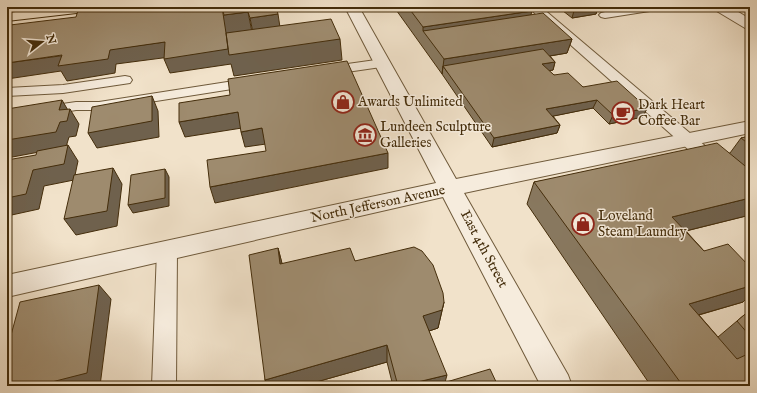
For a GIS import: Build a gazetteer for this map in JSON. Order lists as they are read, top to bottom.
{
  "streets": {
    "street": ["North Jefferson Avenue", "East 4th Street"]
  },
  "crossings": [
    ["North Jefferson Avenue", "East 4th Street"]
  ],
  "places": {
    "shop": ["Awards Unlimited", "Loveland Steam Laundry"],
    "cafe": ["Dark Heart Coffee Bar"],
    "museum": ["Lundeen Sculpture Galleries"]
  },
  "north": "right"
}
